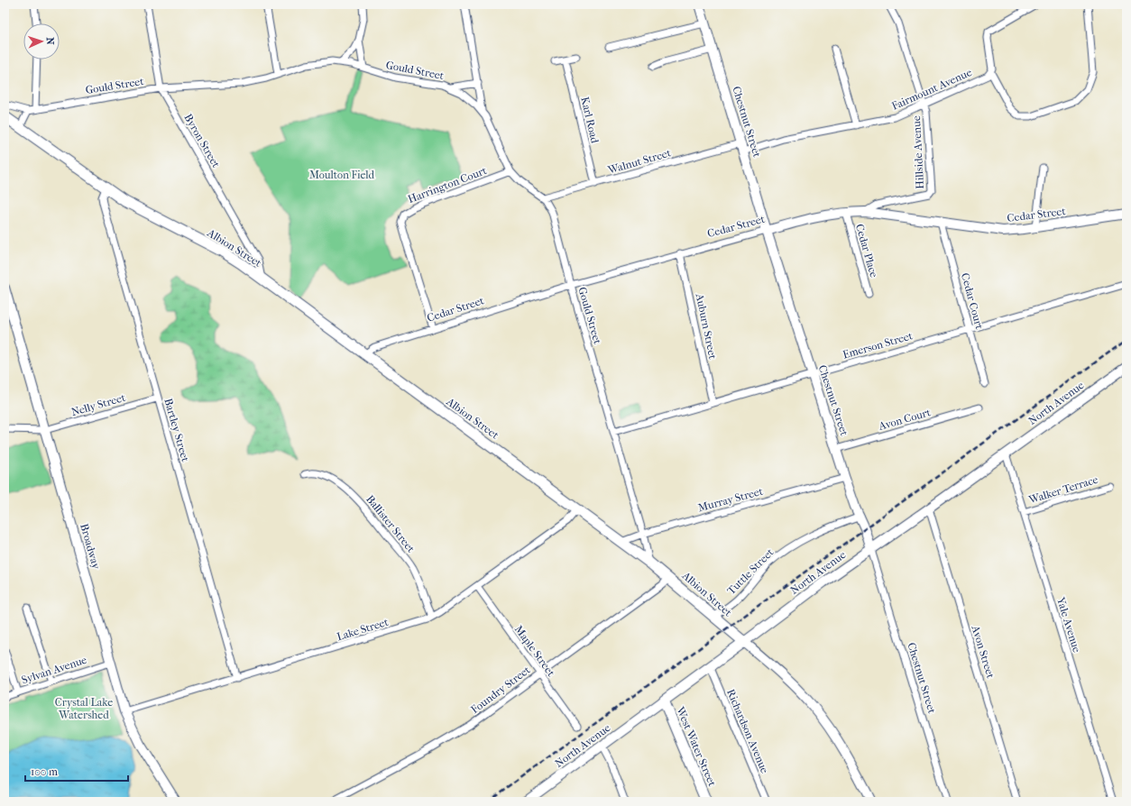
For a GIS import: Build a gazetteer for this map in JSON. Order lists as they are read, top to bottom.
{
  "streets": {
    "main road": ["Albion Street", "North Avenue", "West Water Street"],
    "street": [
      "Gould Street",
      "Fairmount Avenue",
      "Karl Road",
      "Chestnut Street",
      "Byron Street",
      "Hillside Avenue",
      "Walnut Street",
      "Harrington Court",
      "Cedar Street",
      "Cedar Place",
      "Cedar Court",
      "Auburn Street",
      "Emerson Street",
      "Nelly Street",
      "Avon Court",
      "Bartley Street",
      "Walker Terrace",
      "Murray Street",
      "Ballister Street",
      "Broadway",
      "Tuttle Street",
      "Yale Avenue",
      "Lake Street",
      "Maple Street",
      "Avon Street",
      "Sylvan Avenue",
      "Foundry Street",
      "Richardson Avenue"
    ]
  },
  "crossings": [
    ["Gould Street", "Byron Street"],
    ["Gould Street", "Walnut Street"],
    ["Gould Street", "Harrington Court"],
    ["Gould Street", "Cedar Street"],
    ["Gould Street", "Albion Street"],
    ["Gould Street", "Emerson Street"],
    ["Gould Street", "Murray Street"],
    ["Fairmount Avenue", "Chestnut Street"],
    ["Fairmount Avenue", "Hillside Avenue"],
    ["Fairmount Avenue", "Walnut Street"],
    ["Karl Road", "Walnut Street"],
    ["Chestnut Street", "Walnut Street"],
    ["Chestnut Street", "Cedar Street"],
    ["Chestnut Street", "Emerson Street"],
    ["Chestnut Street", "North Avenue"],
    ["Chestnut Street", "Avon Court"],
    ["Chestnut Street", "Murray Street"],
    ["Chestnut Street", "Tuttle Street"],
    ["Byron Street", "Albion Street"],
    ["Hillside Avenue", "Cedar Street"],
    ["Harrington Court", "Cedar Street"],
    ["Cedar Street", "Albion Street"],
    ["Cedar Street", "Cedar Place"],
    ["Cedar Street", "Cedar Court"],
    ["Cedar Street", "Auburn Street"],
    ["Albion Street", "North Avenue"],
    ["Albion Street", "Bartley Street"],
    ["Albion Street", "Murray Street"],
    ["Albion Street", "Tuttle Street"],
    ["Albion Street", "Lake Street"],
    ["Albion Street", "Foundry Street"],
    ["Cedar Court", "Emerson Street"],
    ["Auburn Street", "Emerson Street"],
    ["North Avenue", "Yale Avenue"],
    ["North Avenue", "Avon Street"],
    ["North Avenue", "Richardson Avenue"],
    ["North Avenue", "West Water Street"],
    ["Nelly Street", "Bartley Street"],
    ["Nelly Street", "Broadway"],
    ["Bartley Street", "Lake Street"],
    ["Walker Terrace", "Yale Avenue"],
    ["Ballister Street", "Lake Street"],
    ["Broadway", "Lake Street"],
    ["Broadway", "Sylvan Avenue"],
    ["Lake Street", "Maple Street"],
    ["Maple Street", "Foundry Street"]
  ],
  "parks": ["Moulton Field", "Crystal Lake Watershed"],
  "scale_bar": "100 m",
  "north": "right"
}
